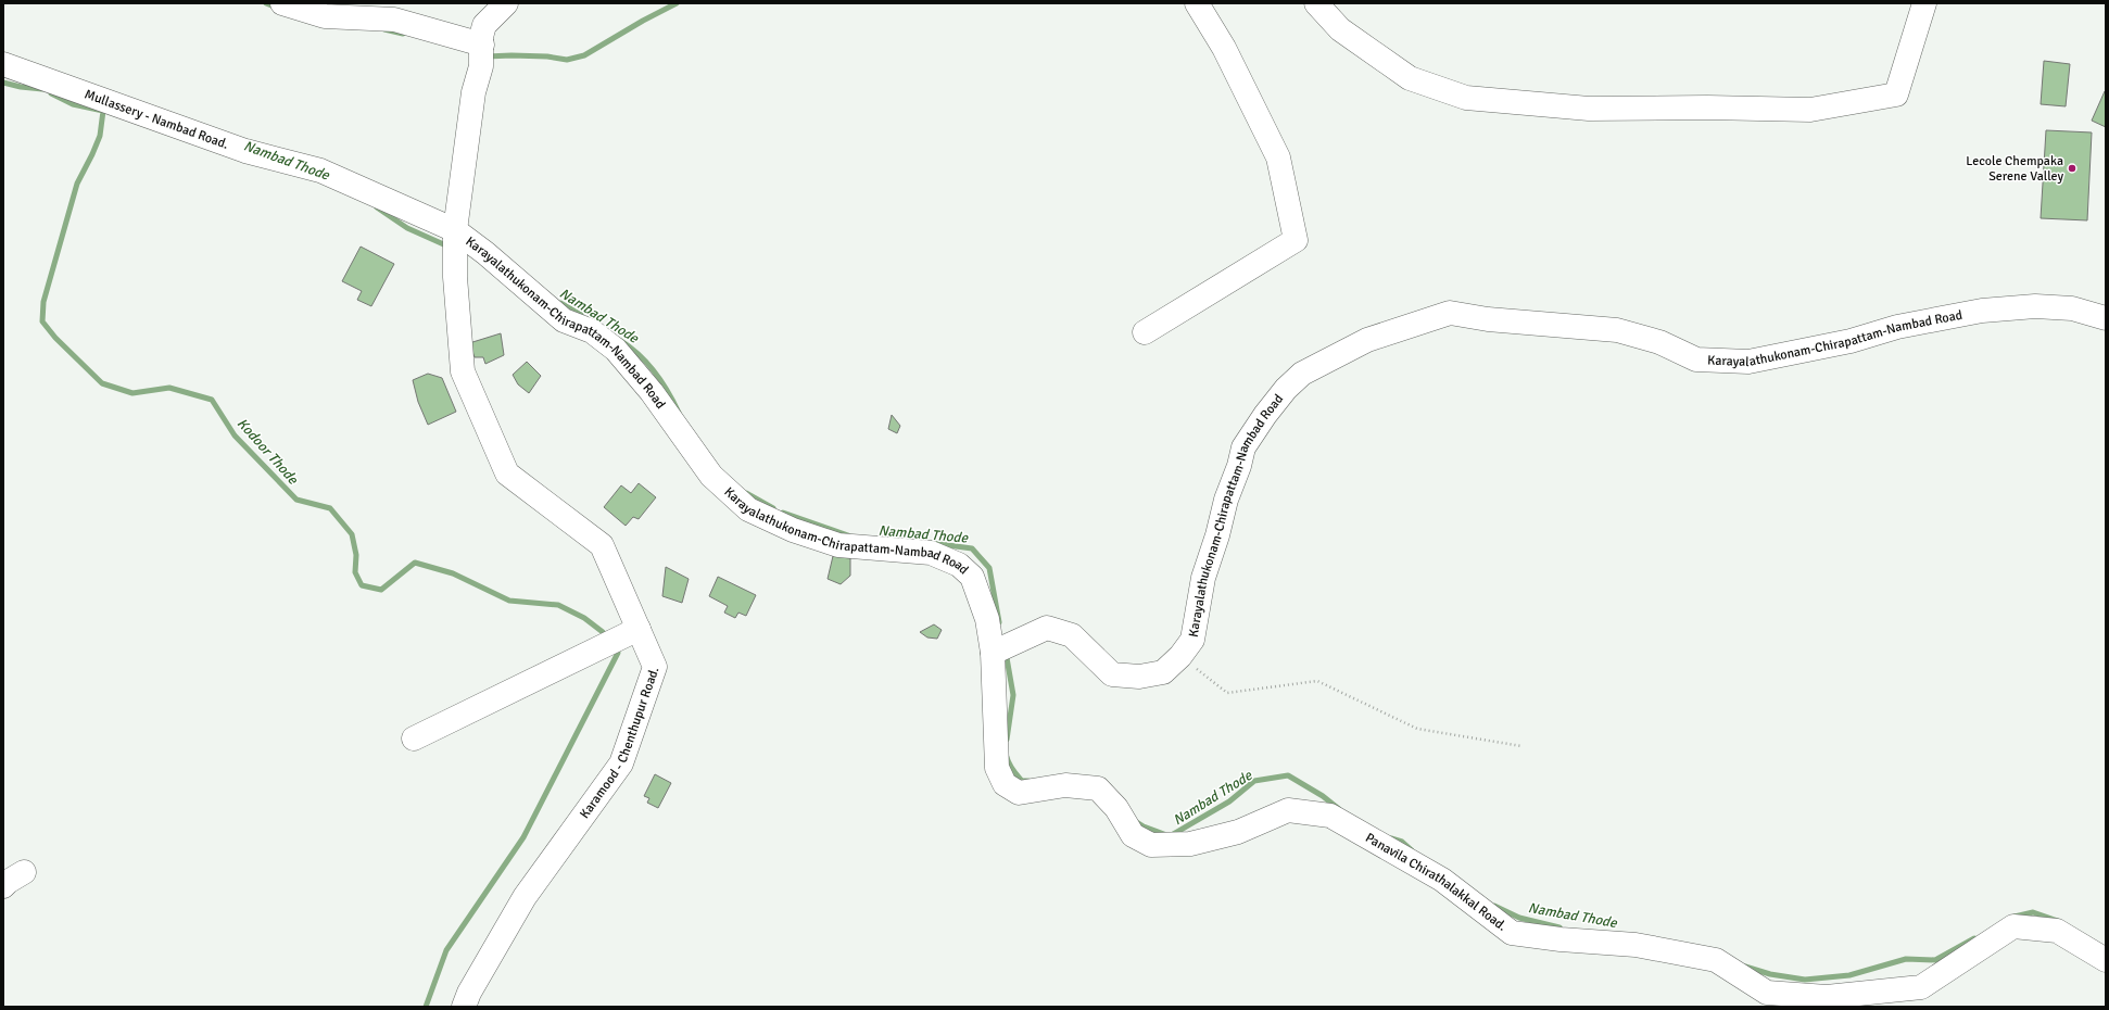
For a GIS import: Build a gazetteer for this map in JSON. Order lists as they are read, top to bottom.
{
  "streets": {
    "street": [
      "Mullassery - Nambad Road.",
      "Karayalathukonam-Chirapattam-Nambad Road",
      "Karamood - Chenthupur Road.",
      "Panavila Chirathalakkal Road."
    ]
  },
  "crossings": [
    ["Mullassery - Nambad Road.", "Karayalathukonam-Chirapattam-Nambad Road"],
    ["Mullassery - Nambad Road.", "Karamood - Chenthupur Road."],
    ["Karayalathukonam-Chirapattam-Nambad Road", "Karamood - Chenthupur Road."],
    ["Karayalathukonam-Chirapattam-Nambad Road", "Panavila Chirathalakkal Road."]
  ],
  "water": ["Nambad Thode", "Kodoor Thode"],
  "places": ["Lecole Chempaka Serene Valley"]
}
